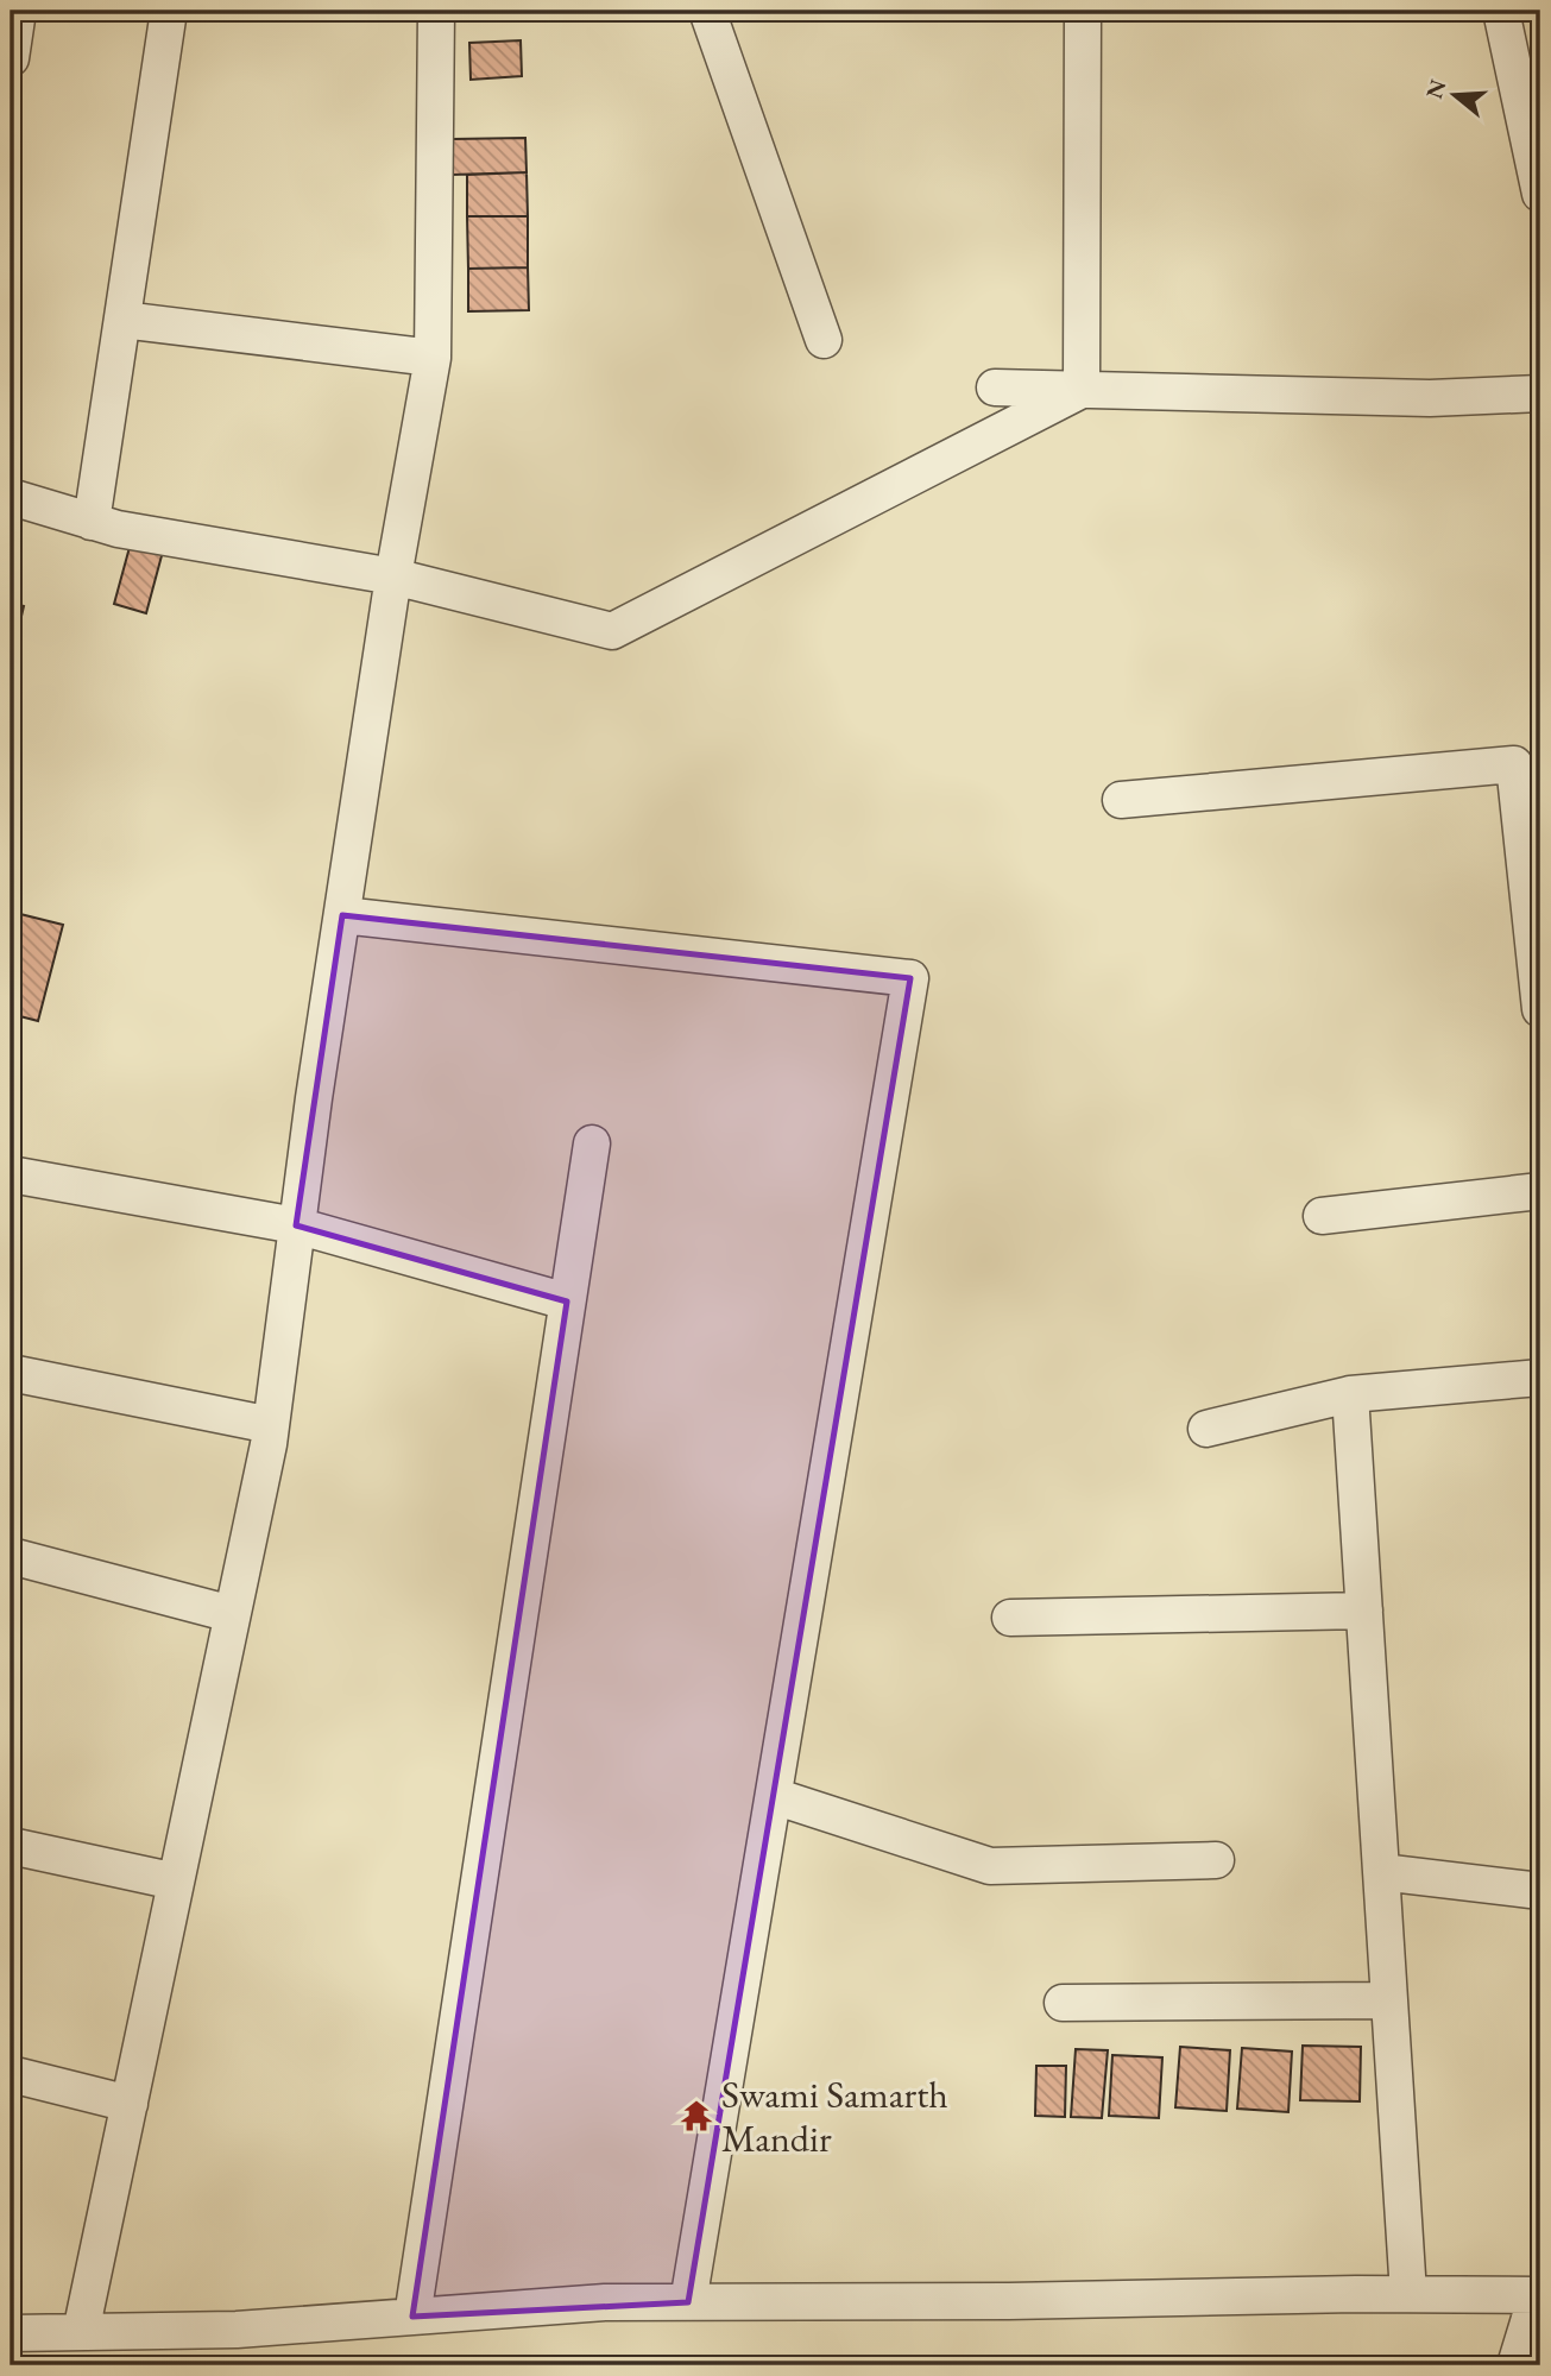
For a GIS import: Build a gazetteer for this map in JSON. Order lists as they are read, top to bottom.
{
  "places": {
    "temple": ["Swami Samarth Mandir"]
  },
  "north": "left"
}
